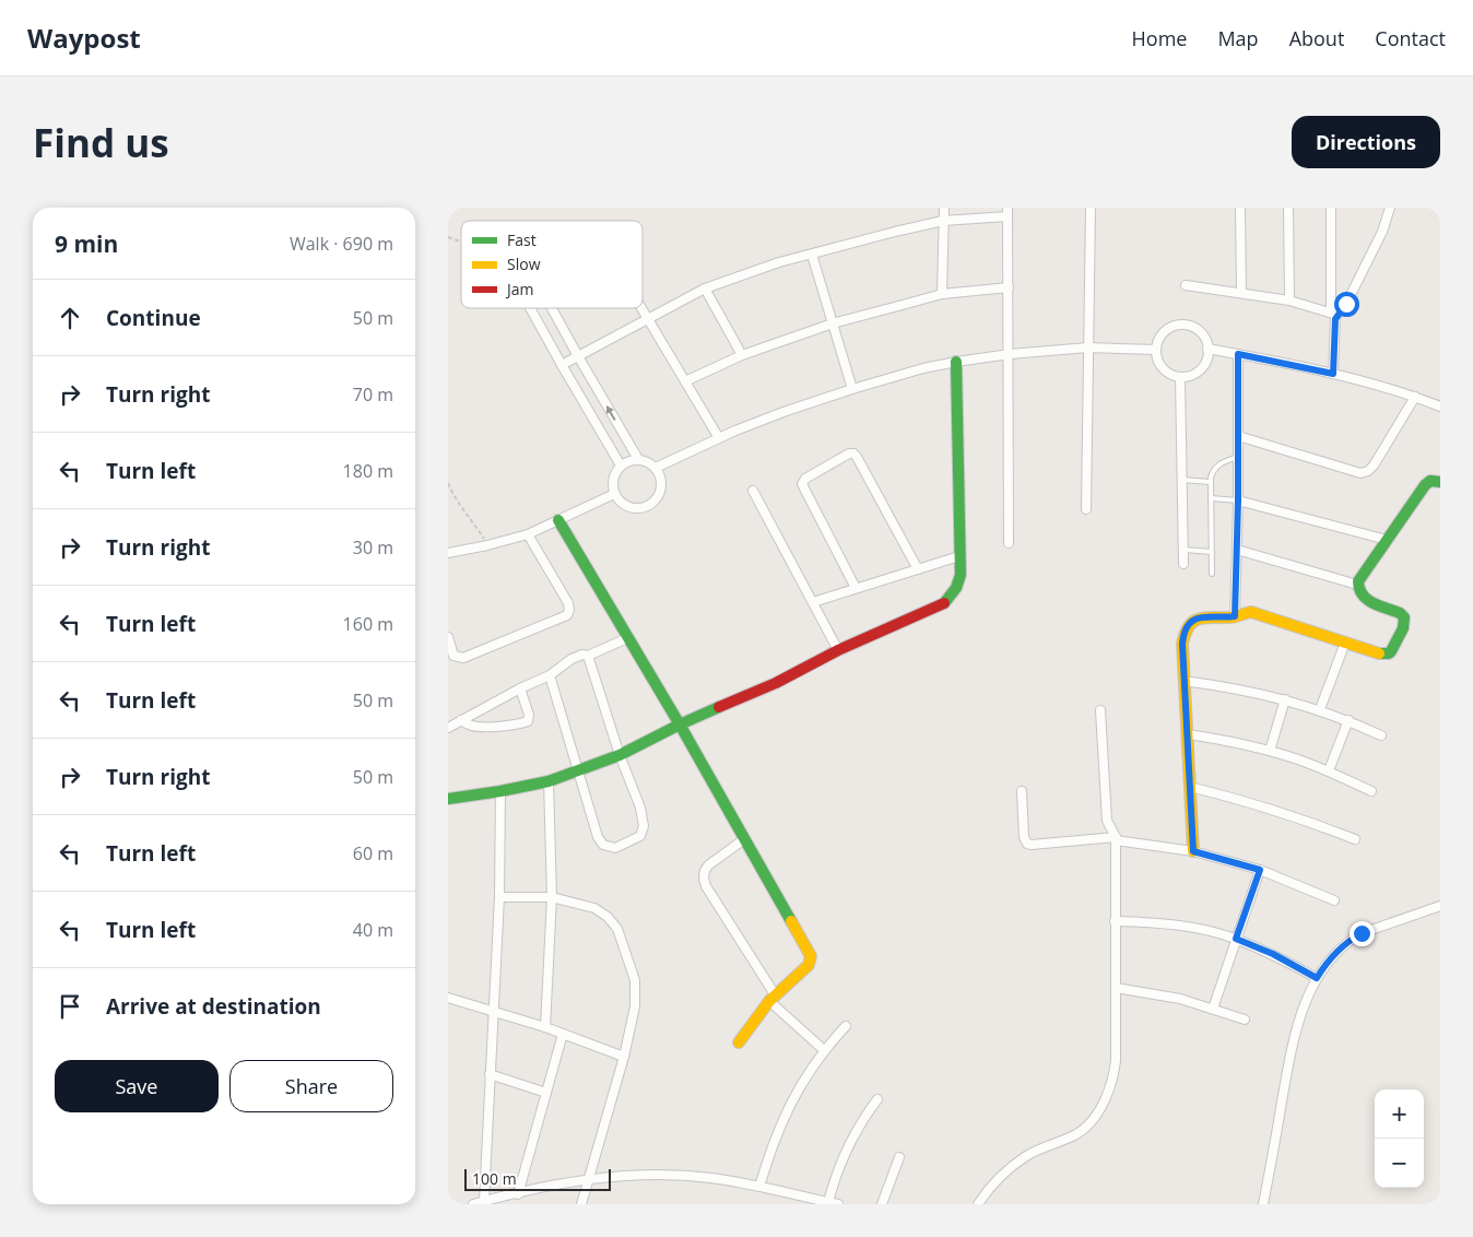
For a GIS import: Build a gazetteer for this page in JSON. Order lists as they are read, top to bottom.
{
  "legend": ["Fast", "Slow", "Jam"],
  "scale_bar": "100 m",
  "page": {
    "header": "Waypost",
    "nav": [
      "Home",
      "Map",
      "About",
      "Contact"
    ],
    "buttons": [
      "Directions",
      ["Save", "Share"]
    ],
    "title": "Find us",
    "heading": ["9 min", "Walk · 690 m"],
    "list": [
      ["Continue", "50 m"],
      ["Turn right", "70 m"],
      ["Turn left", "180 m"],
      ["Turn right", "30 m"],
      ["Turn left", "160 m"],
      ["Turn left", "50 m"],
      ["Turn right", "50 m"],
      ["Turn left", "60 m"],
      ["Turn left", "40 m"],
      "Arrive at destination"
    ],
    "map_buttons": ["+", "−"],
    "scale": "100 m"
  }
}
